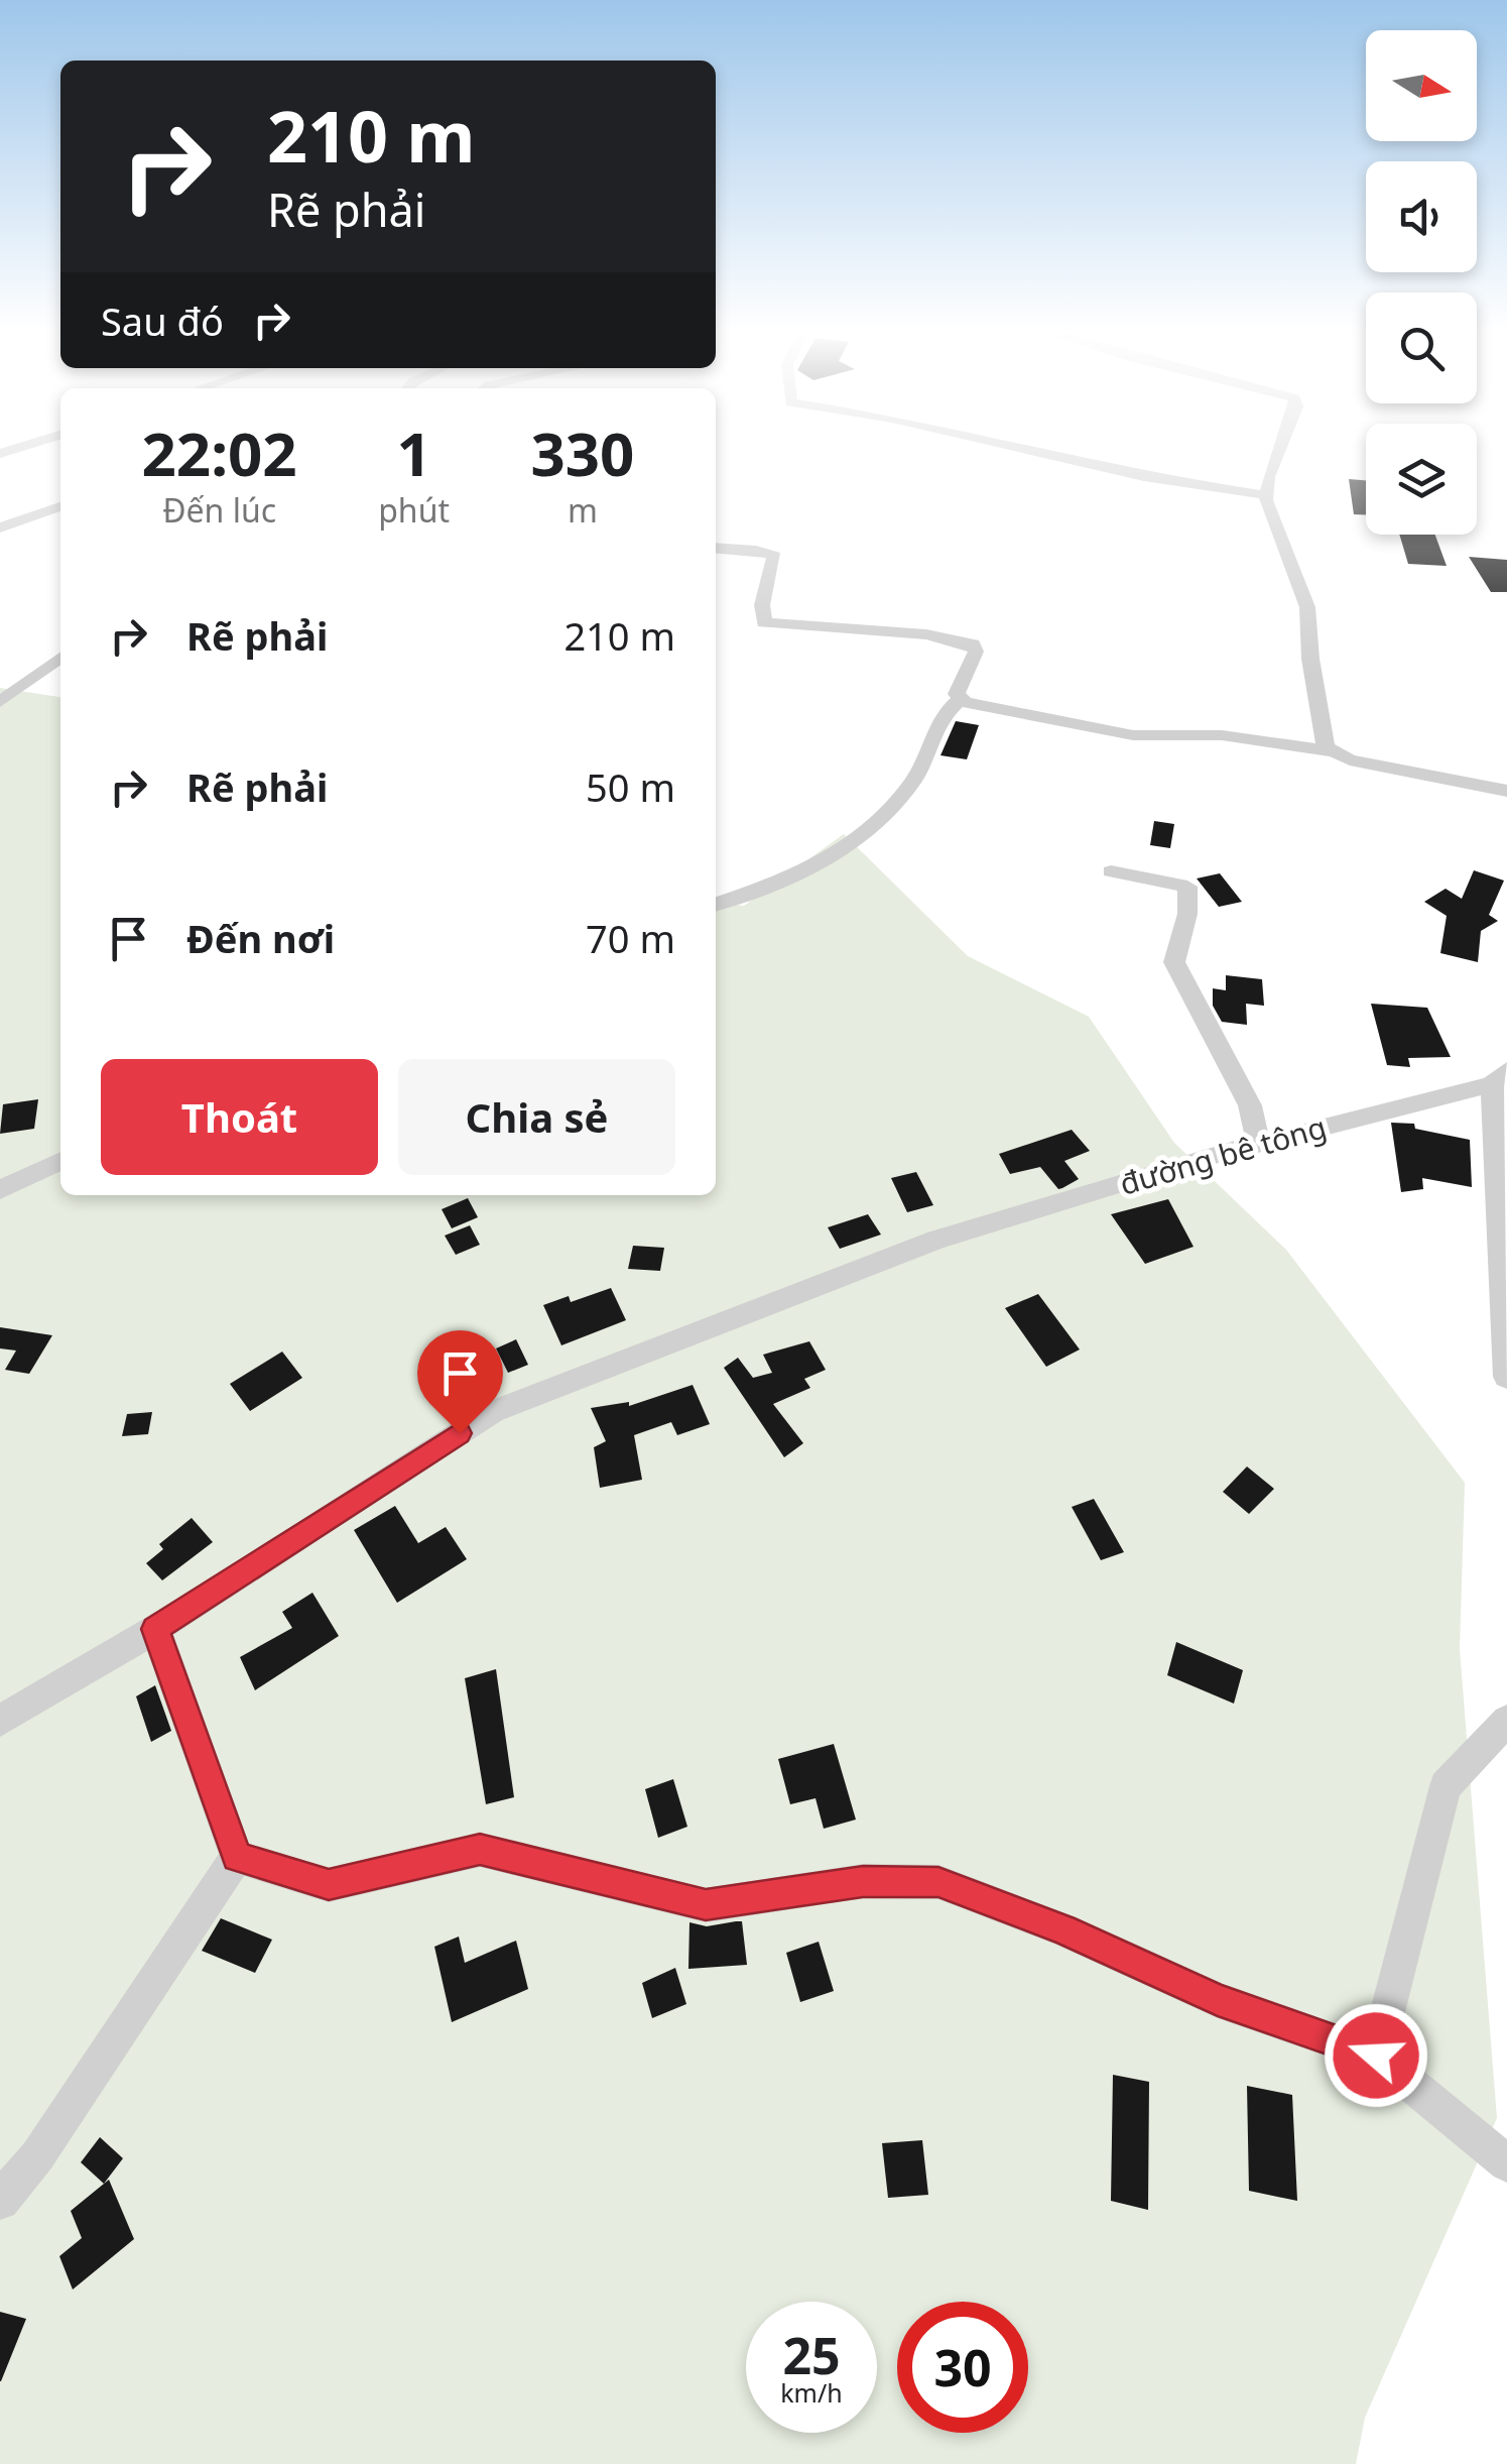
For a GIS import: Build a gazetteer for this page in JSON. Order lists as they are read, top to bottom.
{
  "streets": {
    "street": ["đường bê tông"]
  },
  "north": "right",
  "page": {
    "turn": ["210 m", "Rẽ phải"],
    "then": "Sau đó",
    "eta": [
      "22:02",
      "Đến lúc",
      "1",
      "phút",
      "330",
      "m"
    ],
    "list": [
      {
        "name": "Rẽ phải",
        "value": "210 m"
      },
      {
        "name": "Rẽ phải",
        "value": "50 m"
      },
      {
        "name": "Đến nơi",
        "value": "70 m"
      }
    ],
    "buttons": ["Thoát", "Chia sẻ"],
    "speed": "25 km/h",
    "limit": "30"
  }
}
